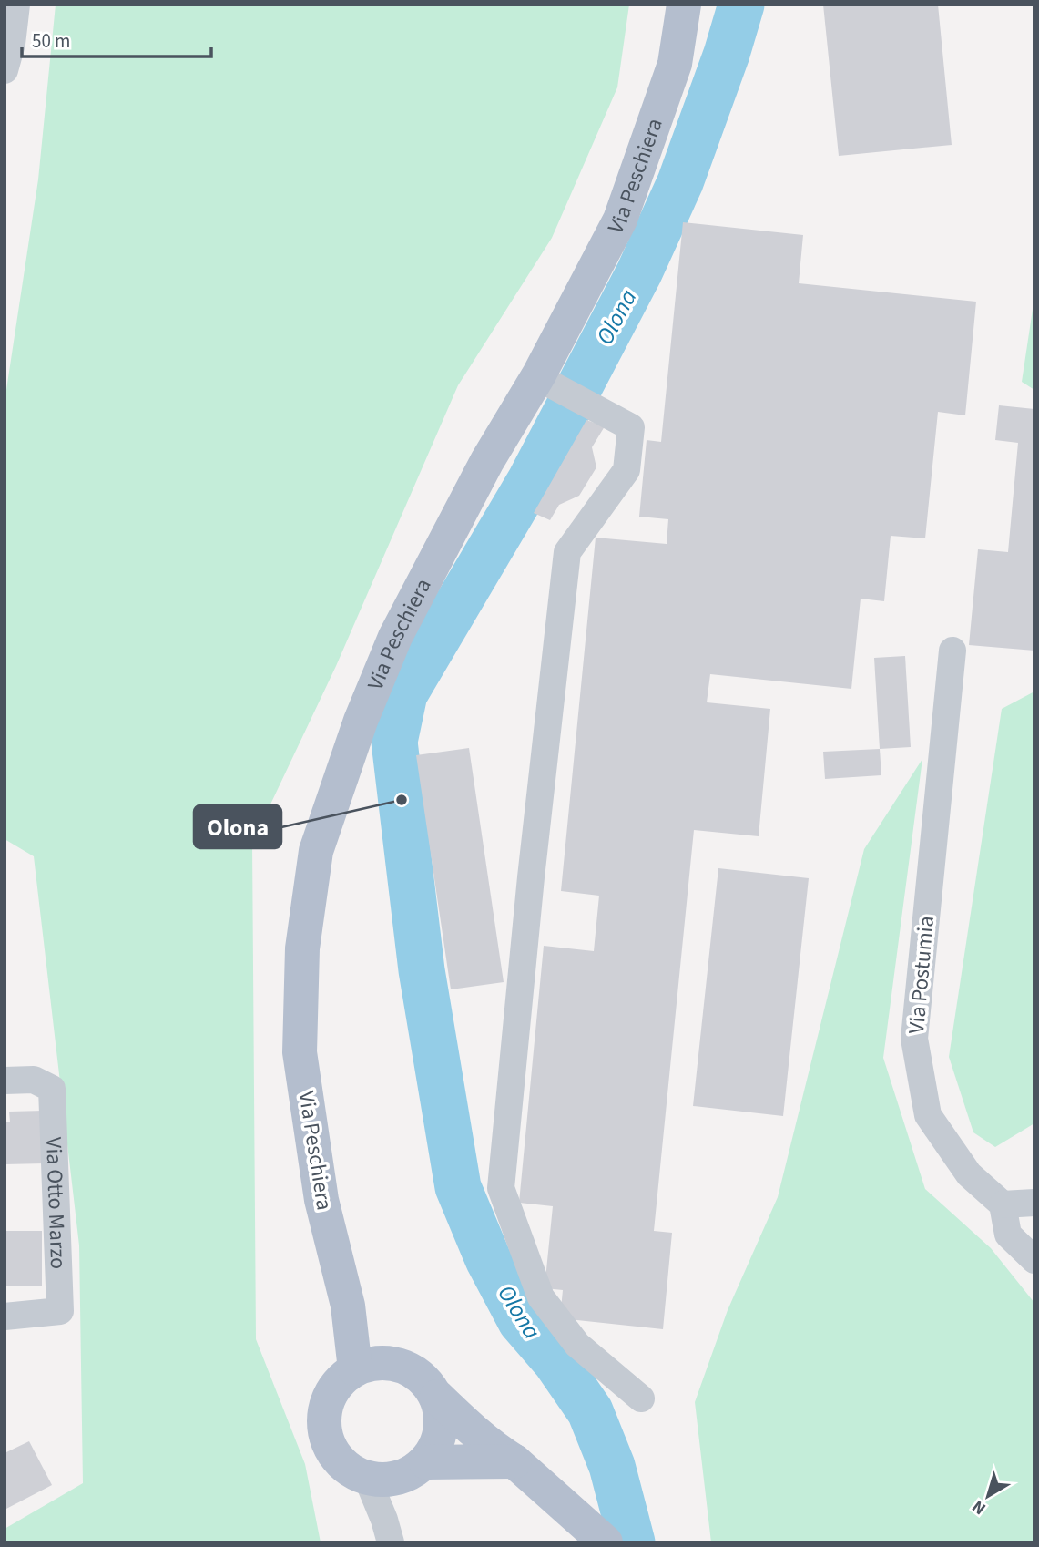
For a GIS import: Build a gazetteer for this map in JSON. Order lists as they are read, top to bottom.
{
  "streets": {
    "main road": ["Via Peschiera"],
    "street": ["Via Postumia", "Via Otto Marzo"]
  },
  "water": ["Olona"],
  "places": ["Olona"],
  "scale_bar": "50 m",
  "north": "bottom left"
}
